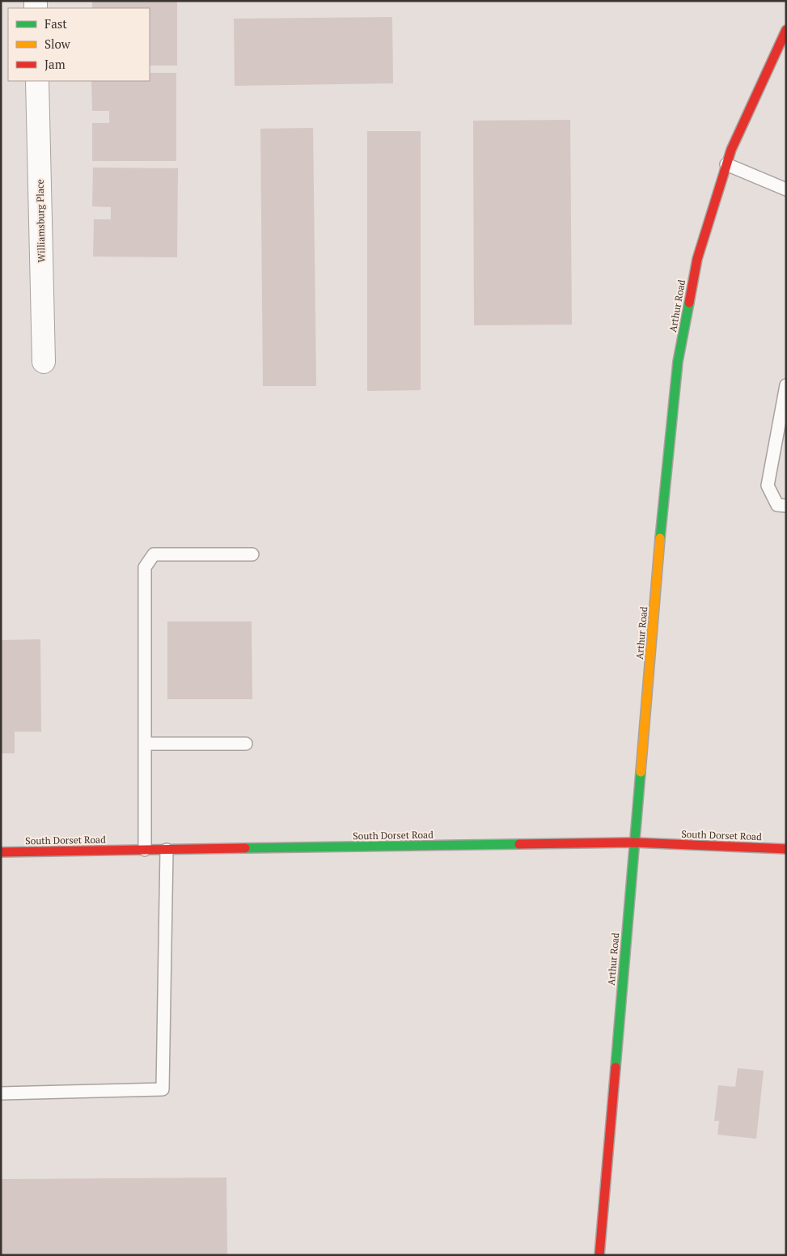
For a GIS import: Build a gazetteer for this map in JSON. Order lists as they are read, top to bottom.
{
  "streets": {
    "main road": ["Arthur Road", "South Dorset Road"],
    "street": ["Williamsburg Place"]
  },
  "crossings": [
    ["Arthur Road", "South Dorset Road"]
  ],
  "legend": ["Fast", "Slow", "Jam"]
}
